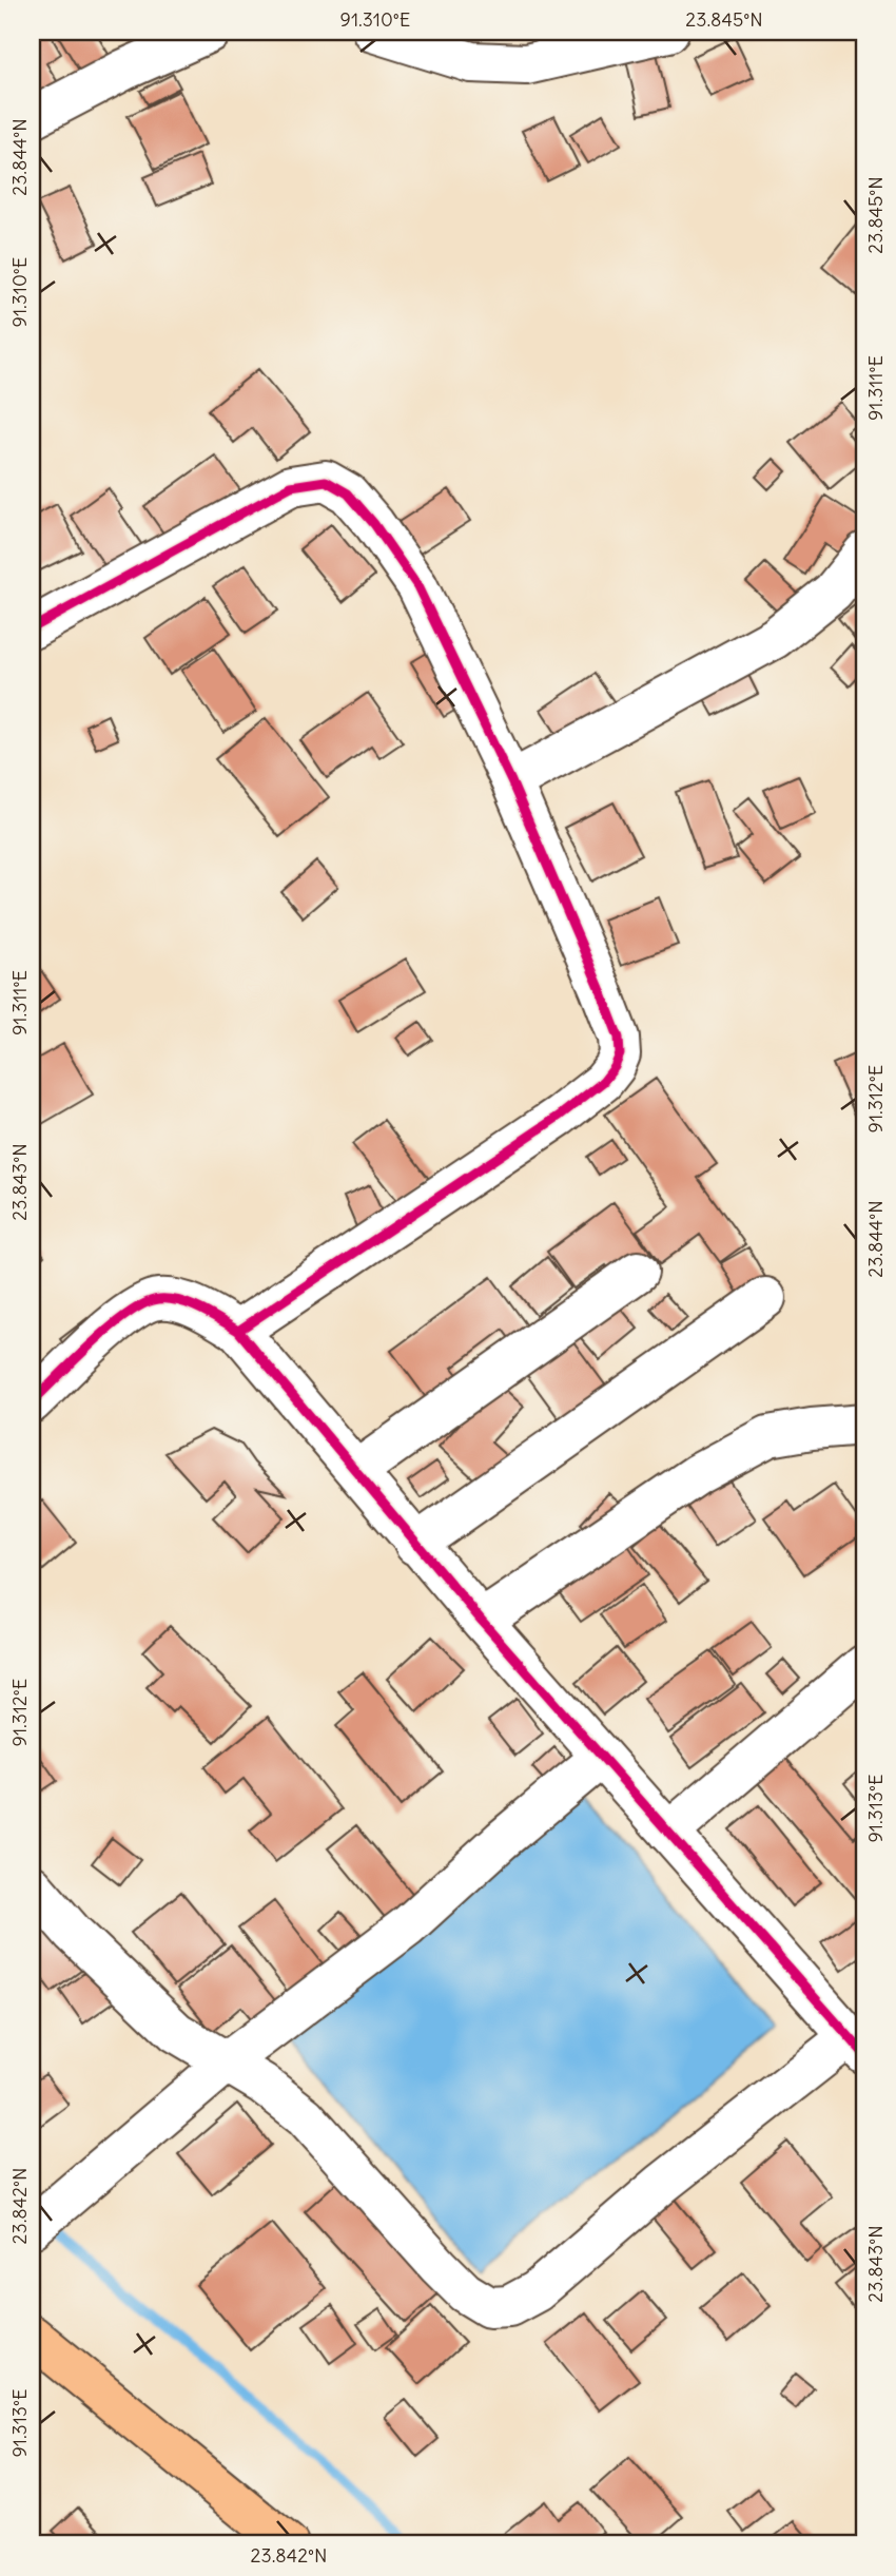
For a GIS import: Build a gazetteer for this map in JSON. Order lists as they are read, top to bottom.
{
  "coordinates": [
    "91.310°E",
    "23.845°N",
    "23.844°N",
    "91.311°E",
    "91.312°E",
    "23.843°N",
    "91.313°E",
    "23.842°N"
  ]
}
